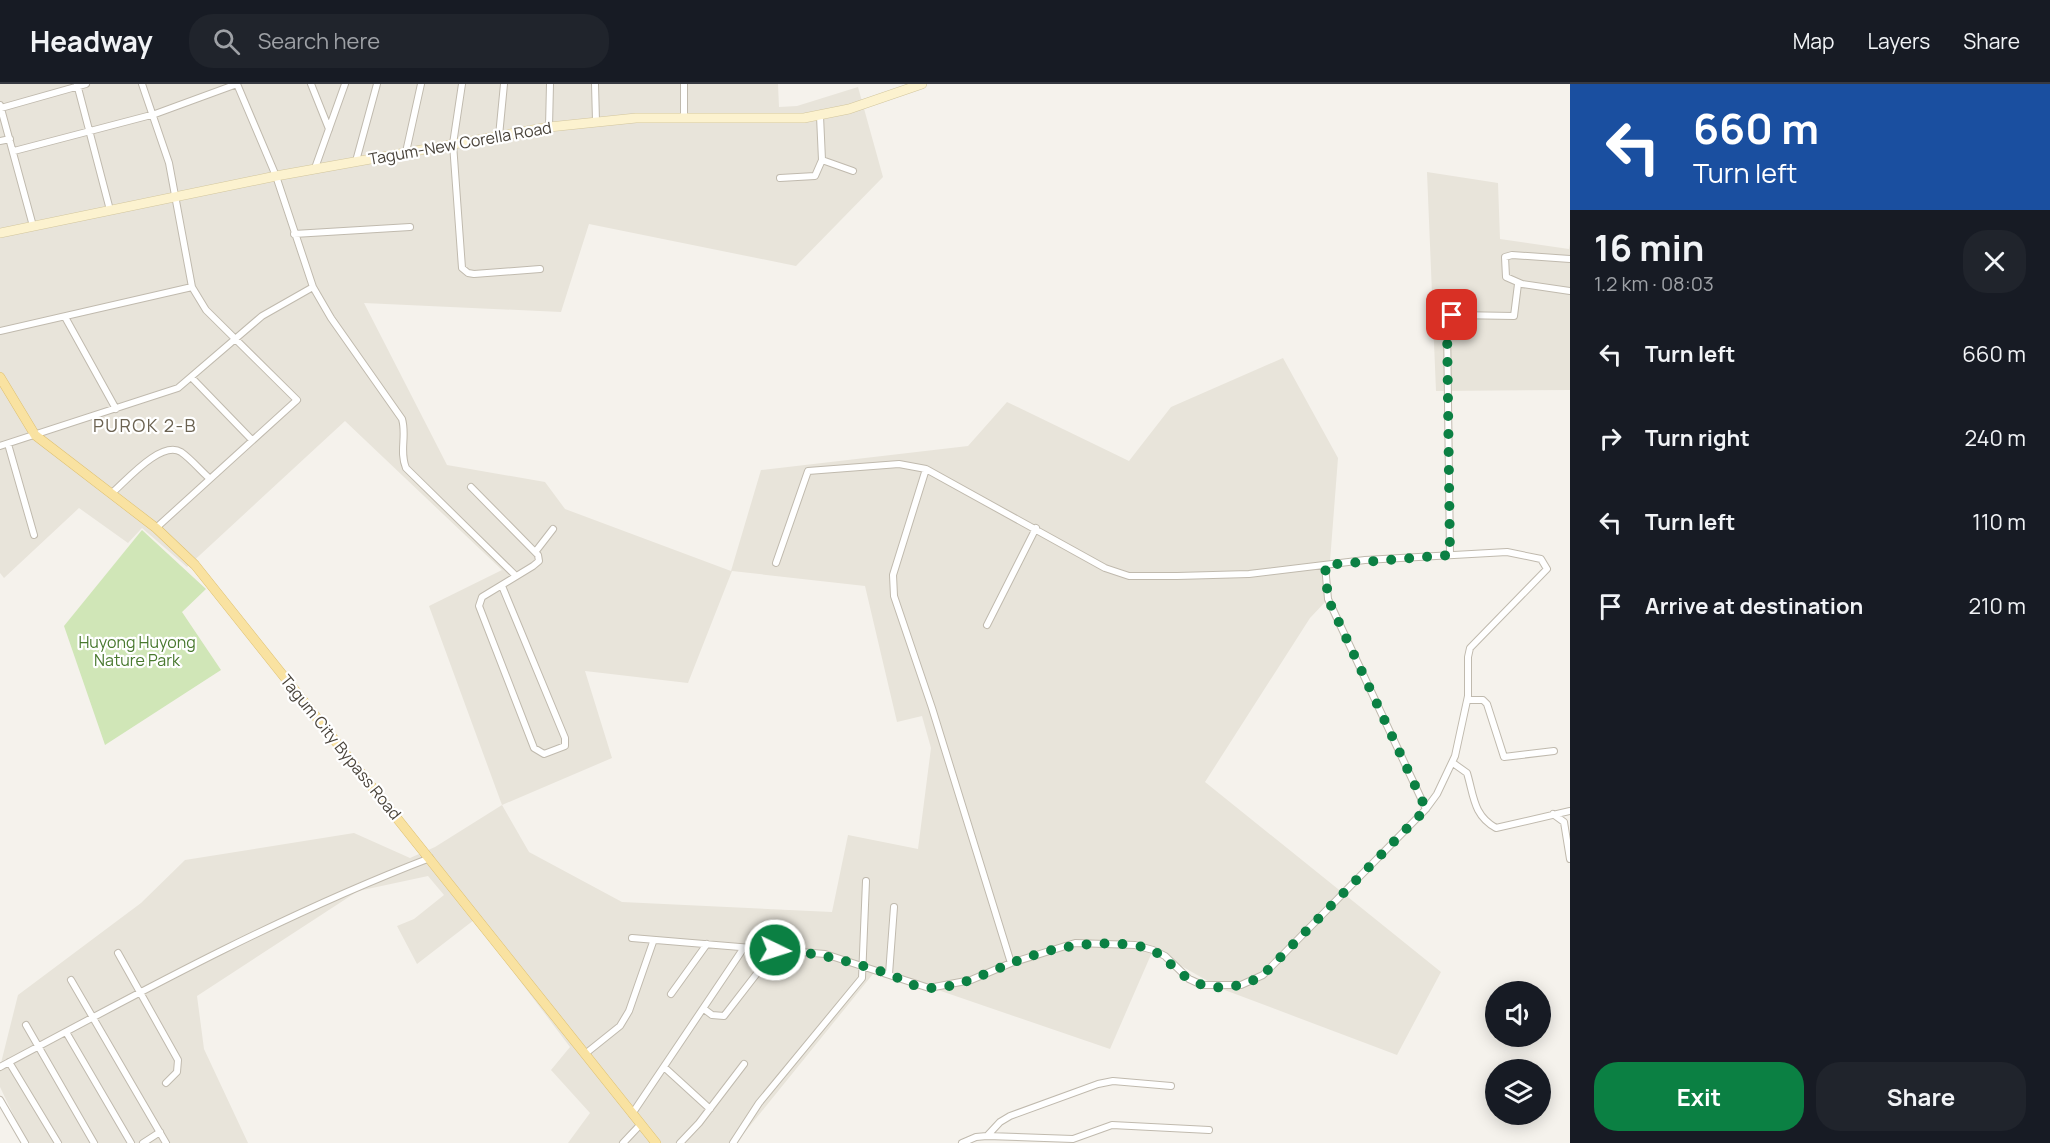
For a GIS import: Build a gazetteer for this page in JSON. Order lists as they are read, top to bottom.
{
  "streets": {
    "main road": ["Tagum-New Corella Road", "Tagum City Bypass Road"]
  },
  "districts": ["PUROK 2-B"],
  "parks": ["Huyong Huyong Nature Park"],
  "page": {
    "header": "Headway",
    "search": "Search here",
    "nav": ["Map", "Layers", "Share"],
    "turn": ["660 m", "Turn left"],
    "heading": ["16 min", "1.2 km · 08:03"],
    "list": [
      {
        "name": "Turn left",
        "value": "660 m"
      },
      {
        "name": "Turn right",
        "value": "240 m"
      },
      {
        "name": "Turn left",
        "value": "110 m"
      },
      {
        "name": "Arrive at destination",
        "value": "210 m"
      }
    ],
    "buttons": ["Exit", "Share"]
  }
}
